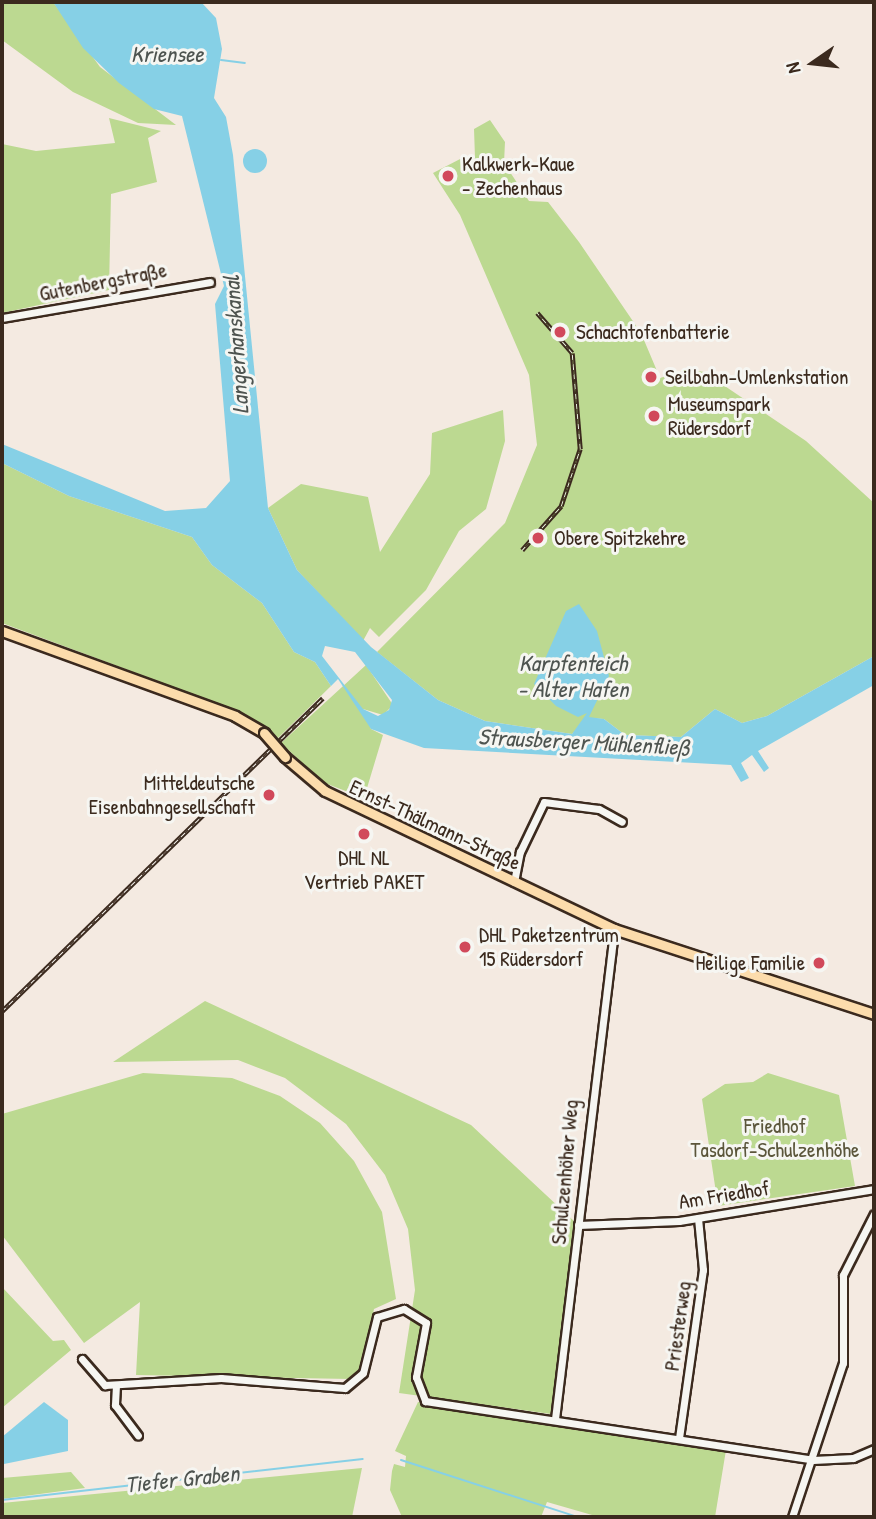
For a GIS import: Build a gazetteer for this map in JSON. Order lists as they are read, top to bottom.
{
  "streets": {
    "main road": ["Ernst-Thälmann-Straße"],
    "street": [
      "Gutenbergstraße",
      "Schulzenhöher Weg",
      "Am Friedhof",
      "Priesterweg"
    ]
  },
  "crossings": [
    ["Ernst-Thälmann-Straße", "Schulzenhöher Weg"],
    ["Schulzenhöher Weg", "Am Friedhof"],
    ["Am Friedhof", "Priesterweg"]
  ],
  "water": [
    "Kriensee",
    "Langerhanskanal",
    "Karpfenteich - Alter Hafen",
    "Strausberger Mühlenfließ",
    "Tiefer Graben"
  ],
  "parks": ["Friedhof Tasdorf-Schulzenhöhe"],
  "places": [
    "Kalkwerk-Kaue - Zechenhaus",
    "Schachtofenbatterie",
    "Seilbahn-Umlenkstation",
    "Museumspark Rüdersdorf",
    "Obere Spitzkehre",
    "Mitteldeutsche Eisenbahngesellschaft",
    "DHL NL Vertrieb PAKET",
    "DHL Paketzentrum 15 Rüdersdorf",
    "Heilige Familie"
  ],
  "north": "left"
}
